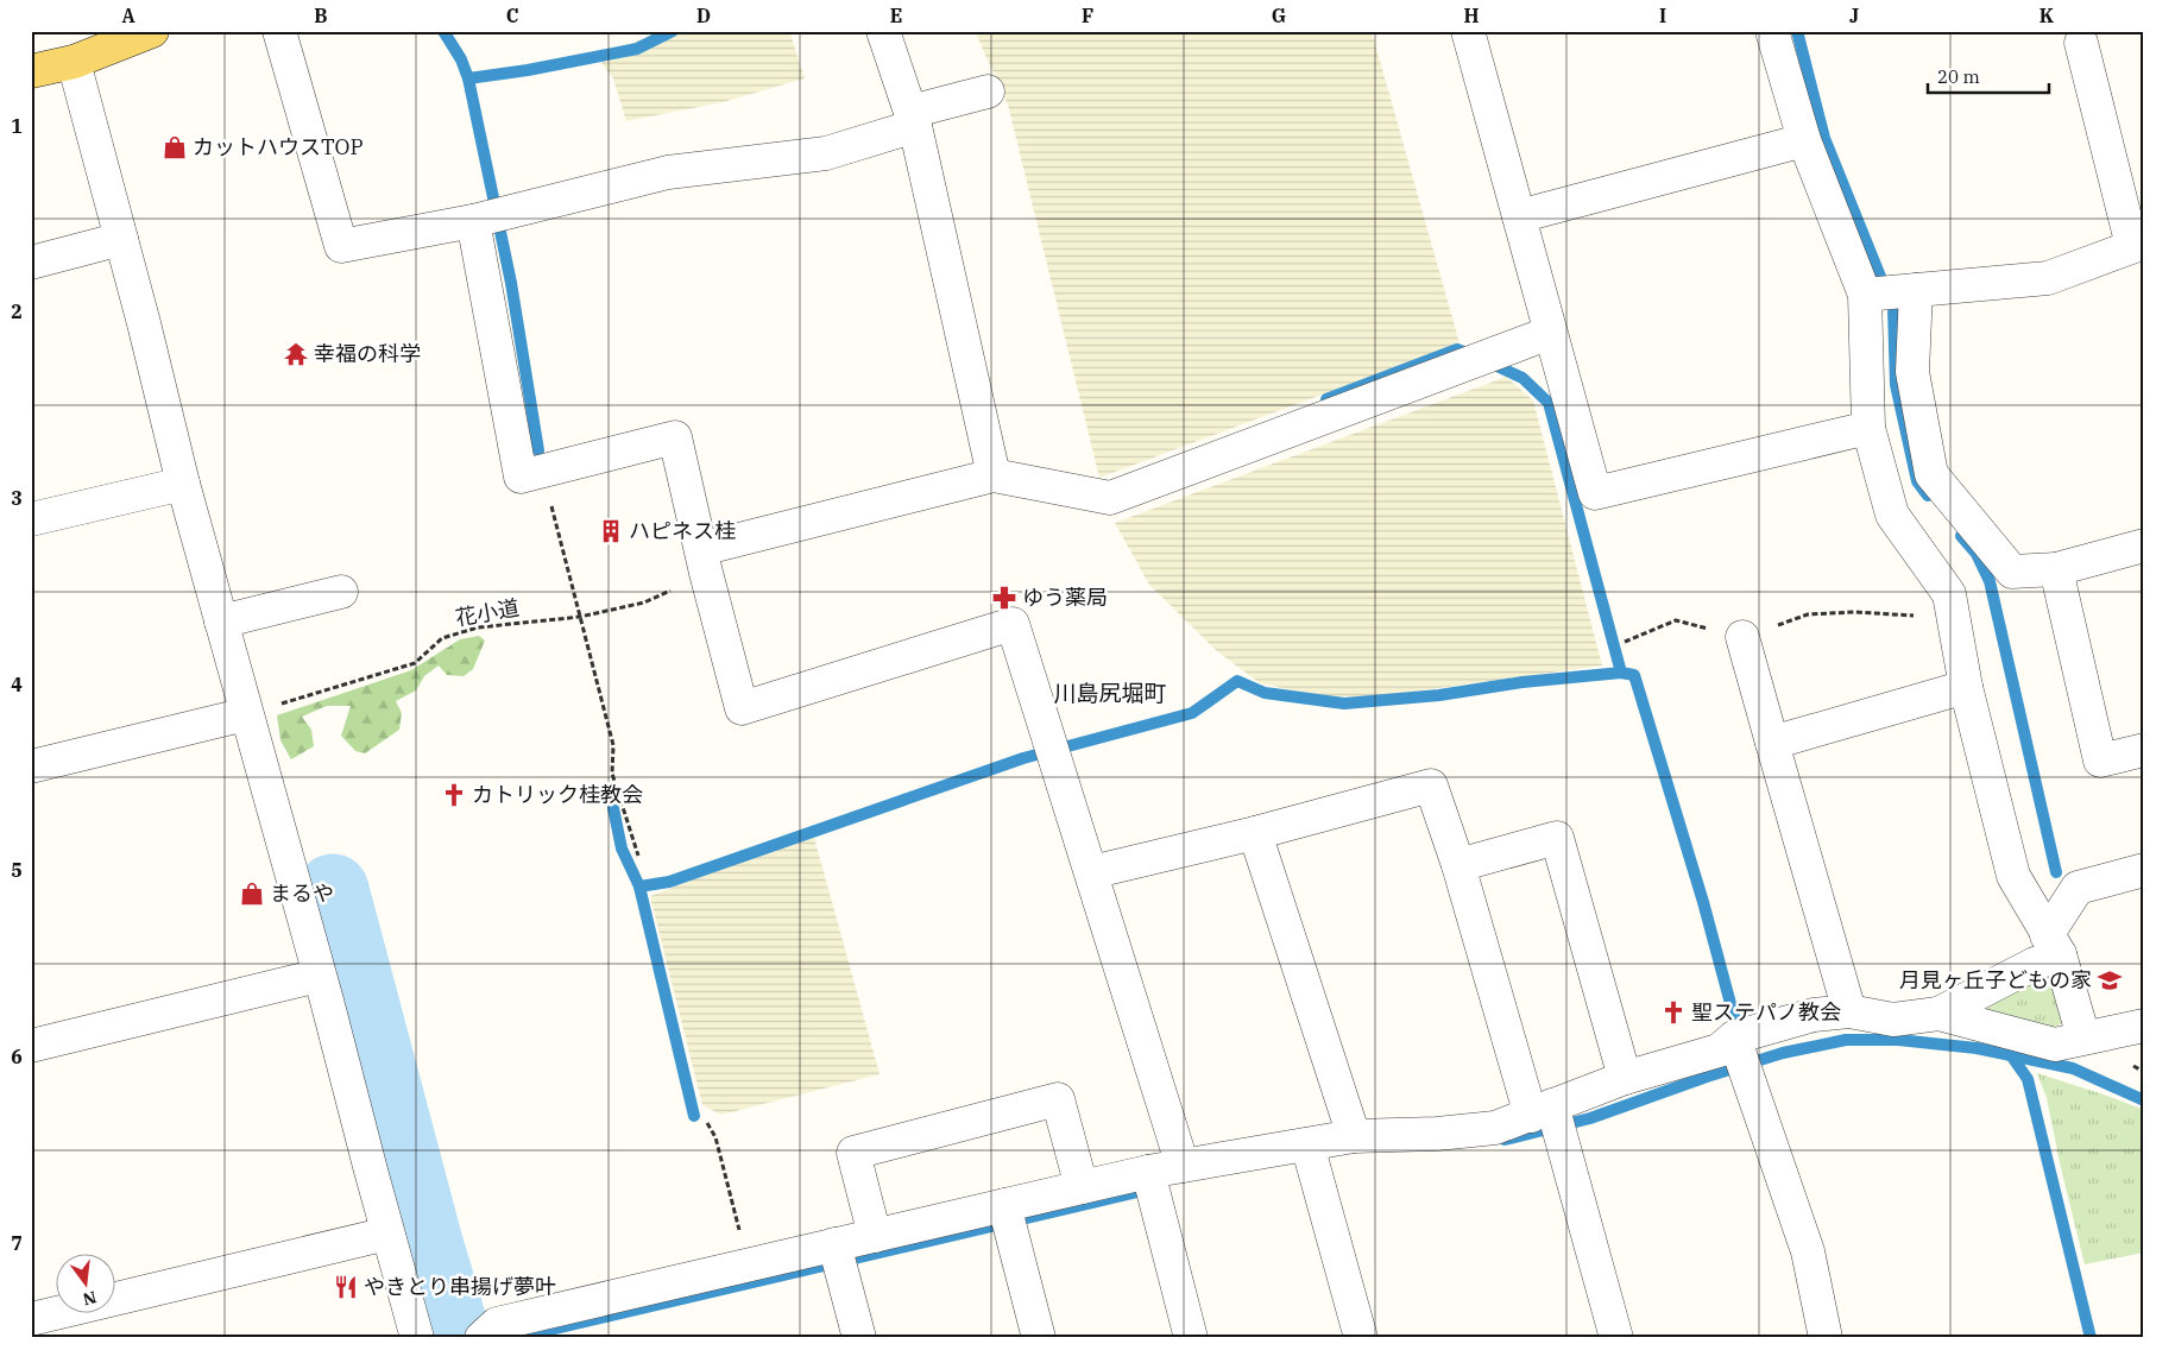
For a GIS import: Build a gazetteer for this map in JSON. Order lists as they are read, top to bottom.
{
  "streets": {
    "path": ["花小道"]
  },
  "districts": ["川島尻堀町"],
  "places": {
    "shop": ["カットハウスTOP", "まるや"],
    "temple": ["幸福の科学"],
    "building": ["ハピネス桂"],
    "pharmacy": ["ゆう薬局"],
    "church": ["カトリック桂教会", "聖ステパノ教会"],
    "school or university": ["月見ヶ丘子どもの家"],
    "restaurant": ["やきとり串揚げ夢叶"]
  },
  "scale_bar": "20 m",
  "north": "bottom",
  "grid": {
    "columns": [
      "A",
      "B",
      "C",
      "D",
      "E",
      "F",
      "G",
      "H",
      "I",
      "J",
      "K"
    ],
    "rows": [
      "1",
      "2",
      "3",
      "4",
      "5",
      "6",
      "7"
    ]
  }
}
